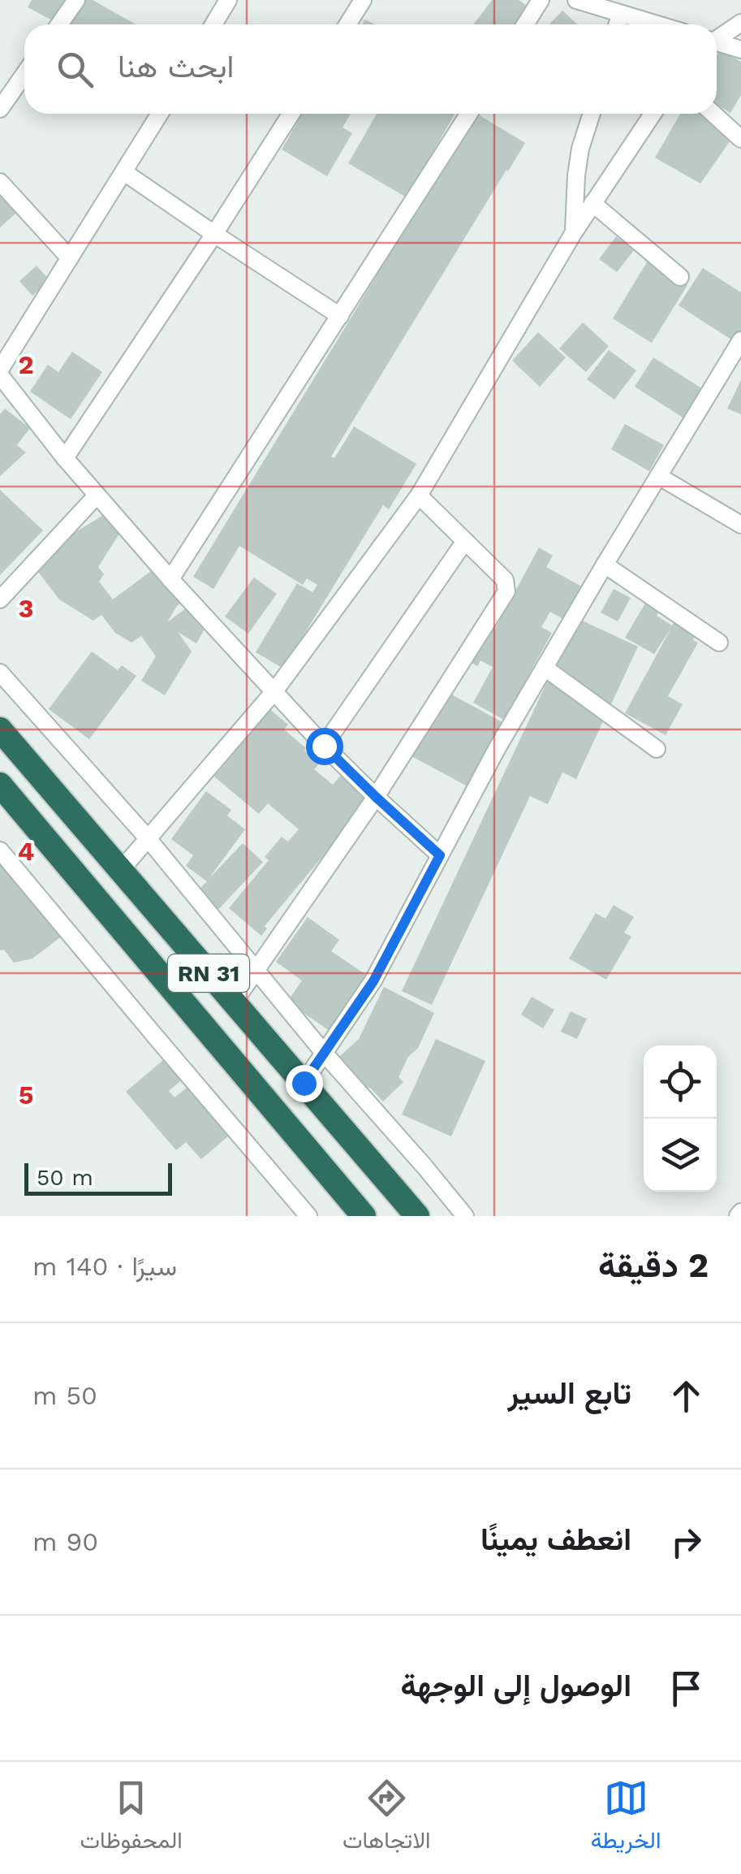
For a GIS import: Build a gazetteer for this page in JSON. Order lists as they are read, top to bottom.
{
  "streets": {
    "highway": ["RN 31"]
  },
  "scale_bar": "50 m",
  "page": {
    "search": "ابحث هنا",
    "scale": "50 m",
    "heading": ["2 دقيقة", "سيرًا · 140 m"],
    "list": [
      ["تابع السير", "50 m"],
      ["انعطف يمينًا", "90 m"],
      "الوصول إلى الوجهة"
    ],
    "nav": ["الخريطة", "الاتجاهات", "المحفوظات"]
  },
  "grid": {
    "rows": [
      "2",
      "3",
      "4",
      "5"
    ]
  }
}
